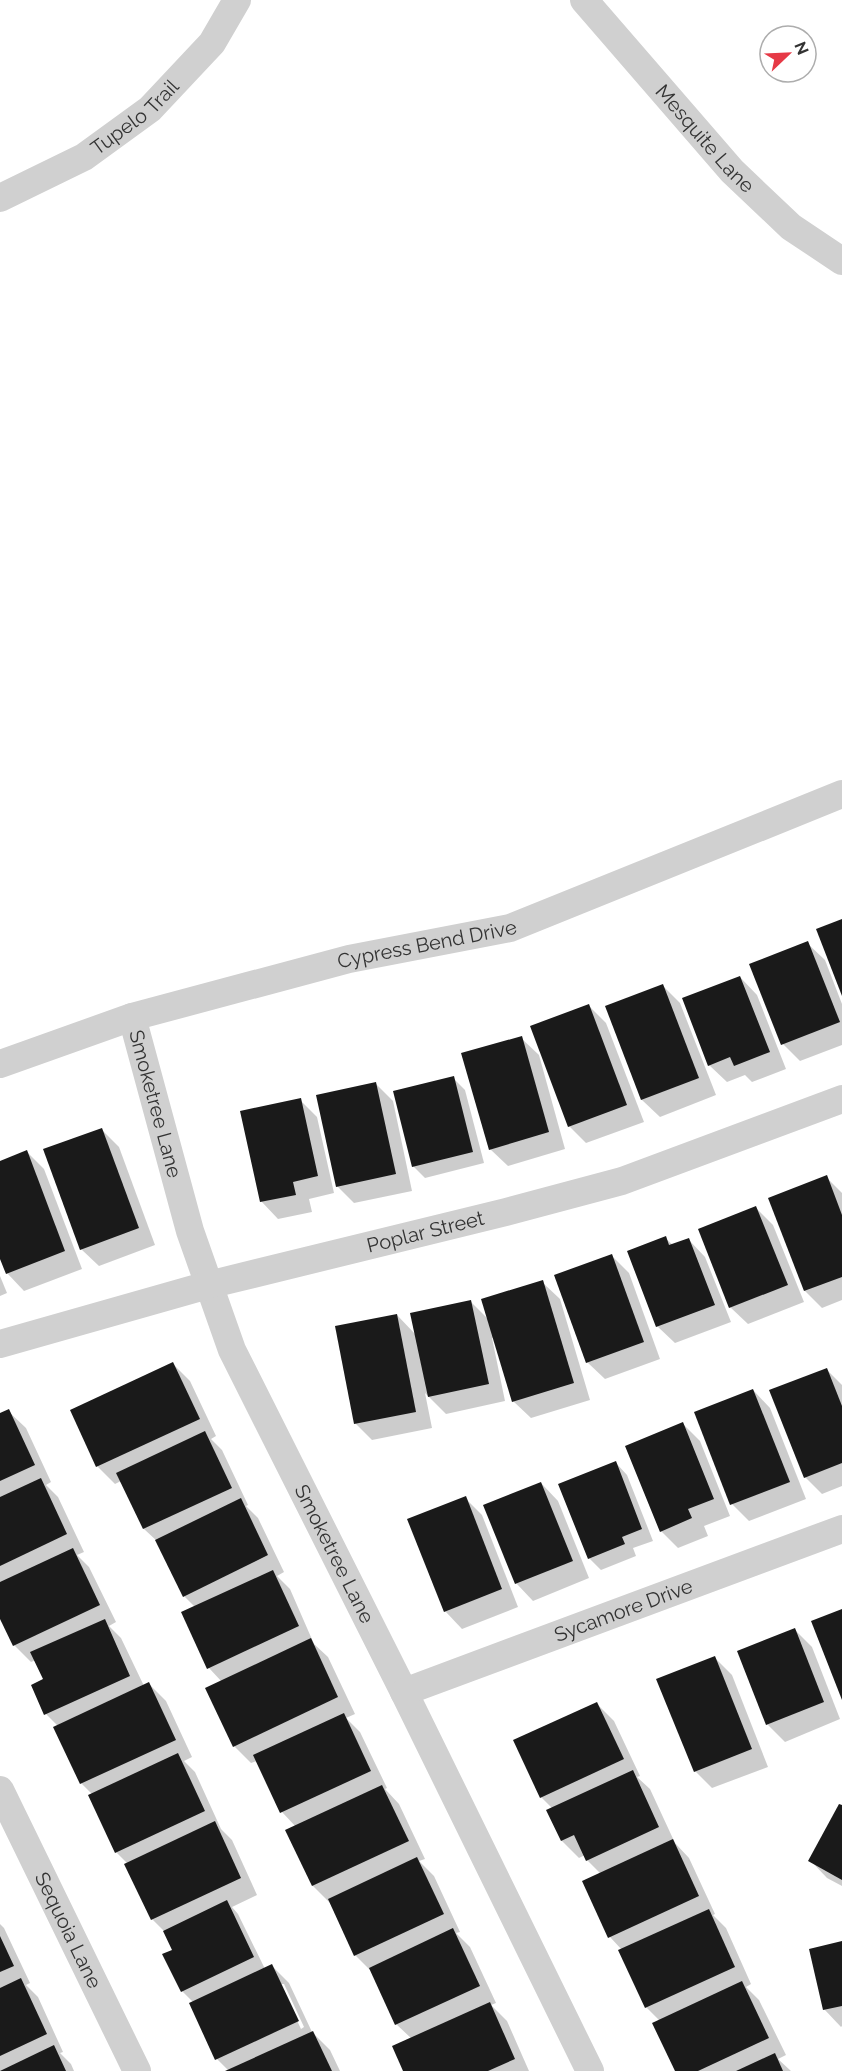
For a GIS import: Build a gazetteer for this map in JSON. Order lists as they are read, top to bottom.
{
  "streets": {
    "street": [
      "Tupelo Trail",
      "Mesquite Lane",
      "Cypress Bend Drive",
      "Smoketree Lane",
      "Poplar Street",
      "Sycamore Drive",
      "Sequoia Lane"
    ]
  },
  "crossings": [
    ["Cypress Bend Drive", "Smoketree Lane"],
    ["Smoketree Lane", "Poplar Street"],
    ["Smoketree Lane", "Sycamore Drive"]
  ],
  "north": "top right"
}
